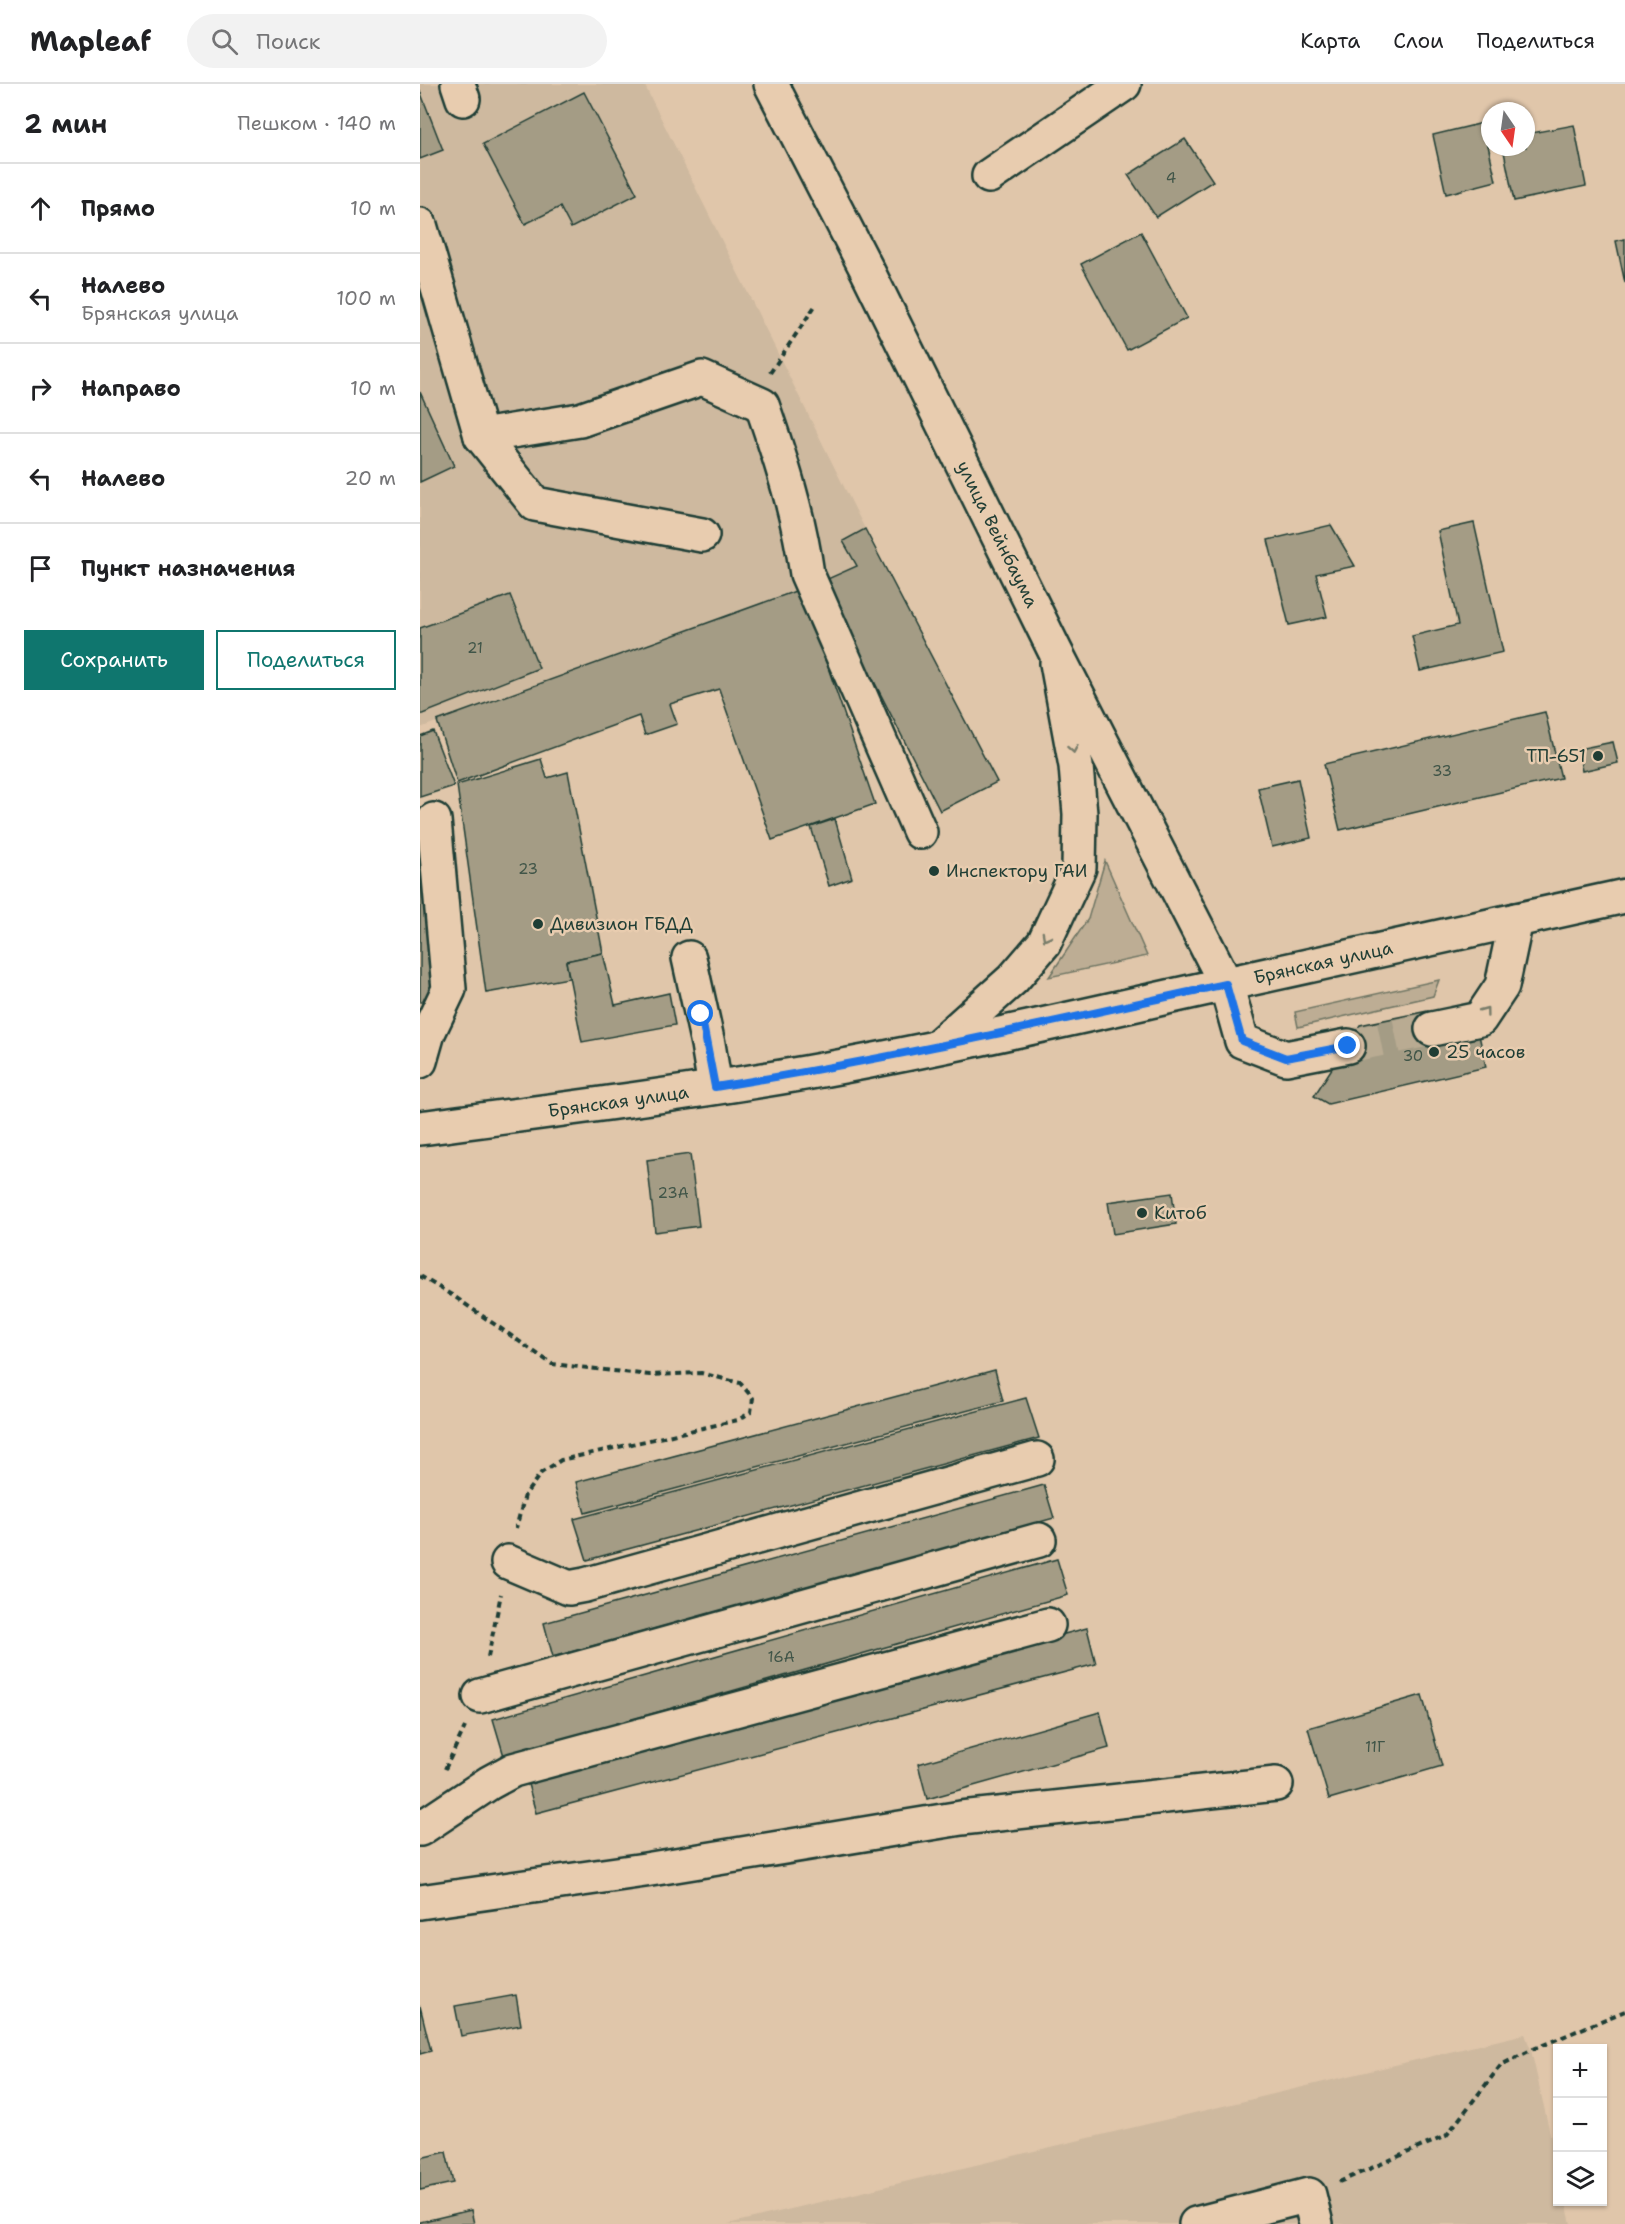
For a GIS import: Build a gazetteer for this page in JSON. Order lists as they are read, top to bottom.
{
  "streets": {
    "main road": ["улица Вейнбаума", "Брянская улица"]
  },
  "crossings": [
    ["улица Вейнбаума", "Брянская улица"]
  ],
  "places": [
    "ТП-651",
    "Инспектору ГАИ",
    "Дивизион ГБДД",
    "25 часов",
    "Китоб"
  ],
  "house_numbers": [
    "4",
    "21",
    "33",
    "23",
    "30",
    "23А",
    "16А",
    "11Г"
  ],
  "north": "bottom",
  "page": {
    "header": "Mapleaf",
    "search": "Поиск",
    "nav": ["Карта", "Слои", "Поделиться"],
    "heading": ["2 мин", "Пешком · 140 m"],
    "list": [
      ["Прямо", "10 m"],
      ["Налево", "Брянская улица", "100 m"],
      ["Направо", "10 m"],
      ["Налево", "20 m"],
      "Пункт назначения"
    ],
    "buttons": ["Сохранить", "Поделиться"],
    "map_buttons": ["+", "−"]
  }
}
